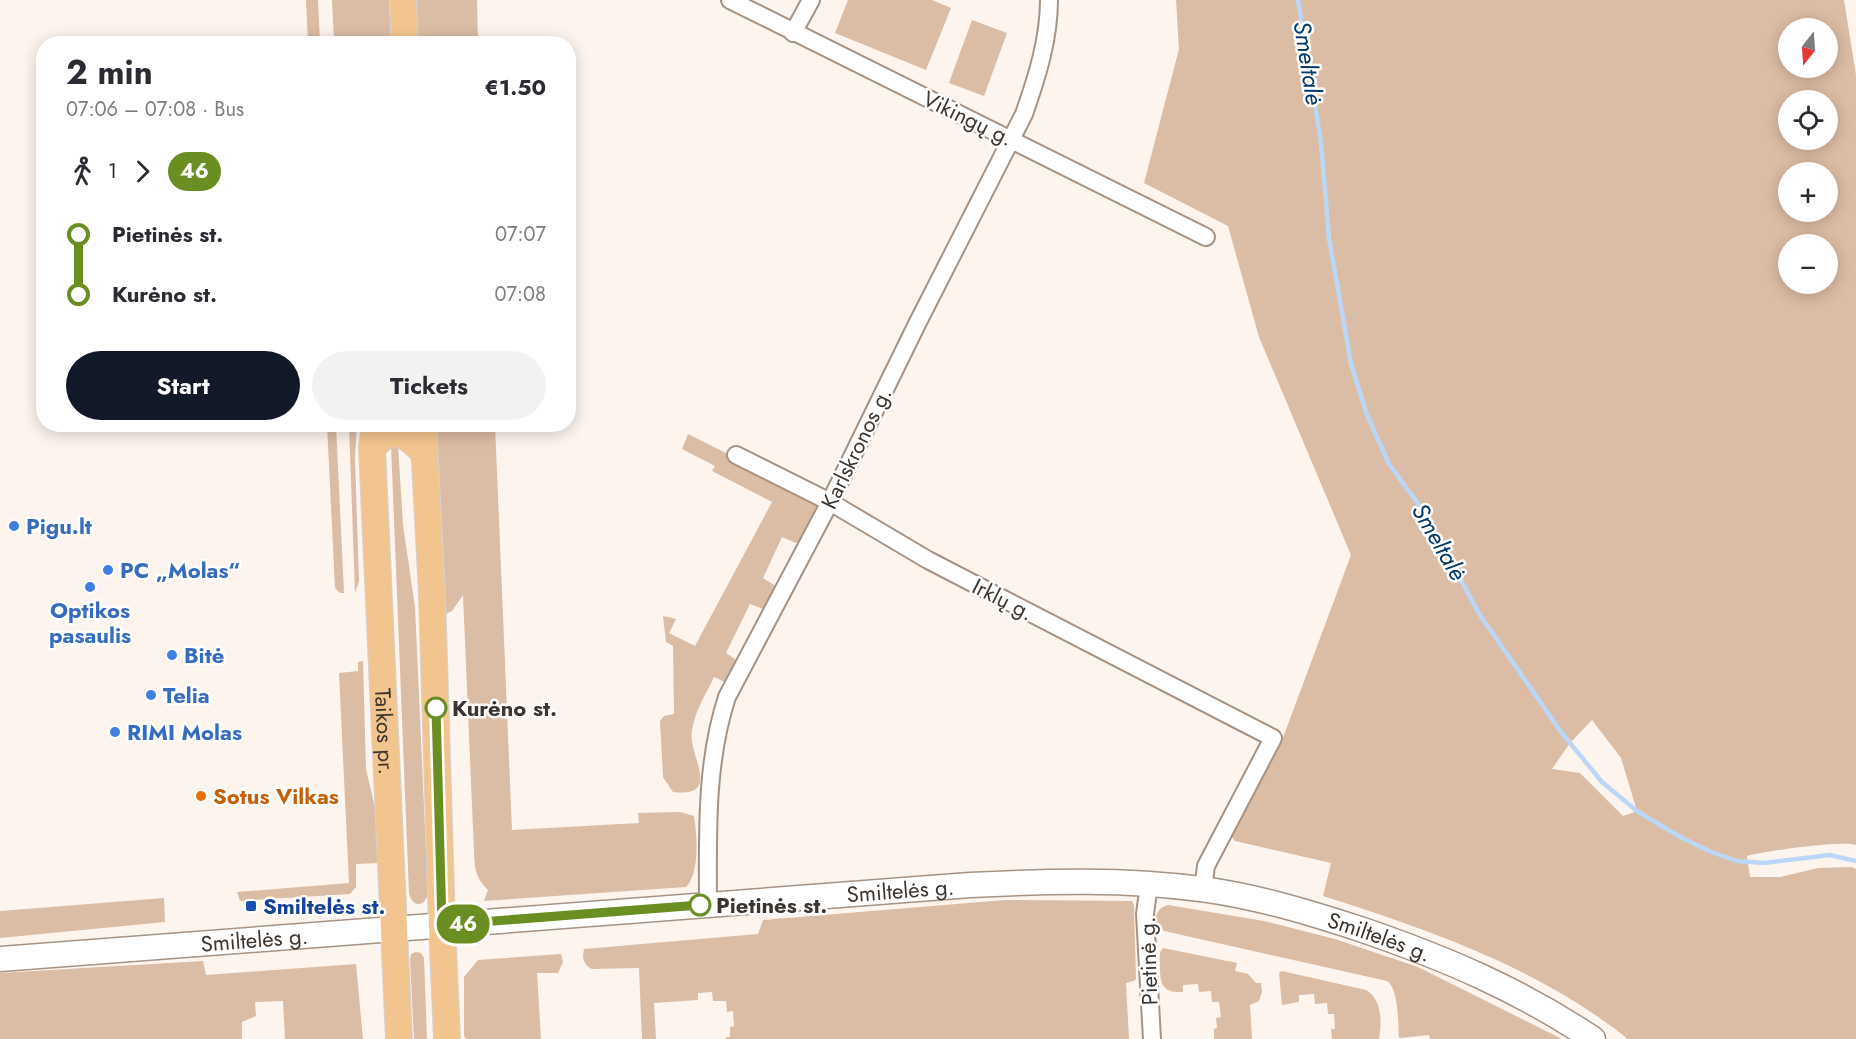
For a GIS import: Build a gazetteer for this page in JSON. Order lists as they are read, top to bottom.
{
  "streets": {
    "main road": ["Taikos pr."],
    "street": [
      "Vikingų g.",
      "Karlskronos g.",
      "Irklų g.",
      "Smiltelės g.",
      "Pietinė g."
    ]
  },
  "crossings": [
    ["Vikingų g.", "Karlskronos g."],
    ["Karlskronos g.", "Irklų g."],
    ["Karlskronos g.", "Smiltelės g."],
    ["Irklų g.", "Smiltelės g."],
    ["Taikos pr.", "Smiltelės g."],
    ["Smiltelės g.", "Pietinė g."]
  ],
  "water": ["Smeltalė"],
  "places": {
    "other": [
      "Pigu.lt",
      "PC „Molas“",
      "Optikos pasaulis",
      "Bitė",
      "Telia",
      "Kurėno st.",
      "RIMI Molas",
      "Sotus Vilkas",
      "Pietinės st."
    ],
    "transit": ["Smiltelės st."]
  },
  "lines": ["bus line 46"],
  "north": "bottom",
  "page": {
    "on_map": "46",
    "map_buttons": ["+", "−"],
    "heading": ["2 min", "07:06 – 07:08 · Bus", "€1.50"],
    "legs": ["1", "46"],
    "list": [
      {
        "name": "Pietinės st.",
        "value": "07:07"
      },
      {
        "name": "Kurėno st.",
        "value": "07:08"
      }
    ],
    "buttons": ["Start", "Tickets"]
  }
}
